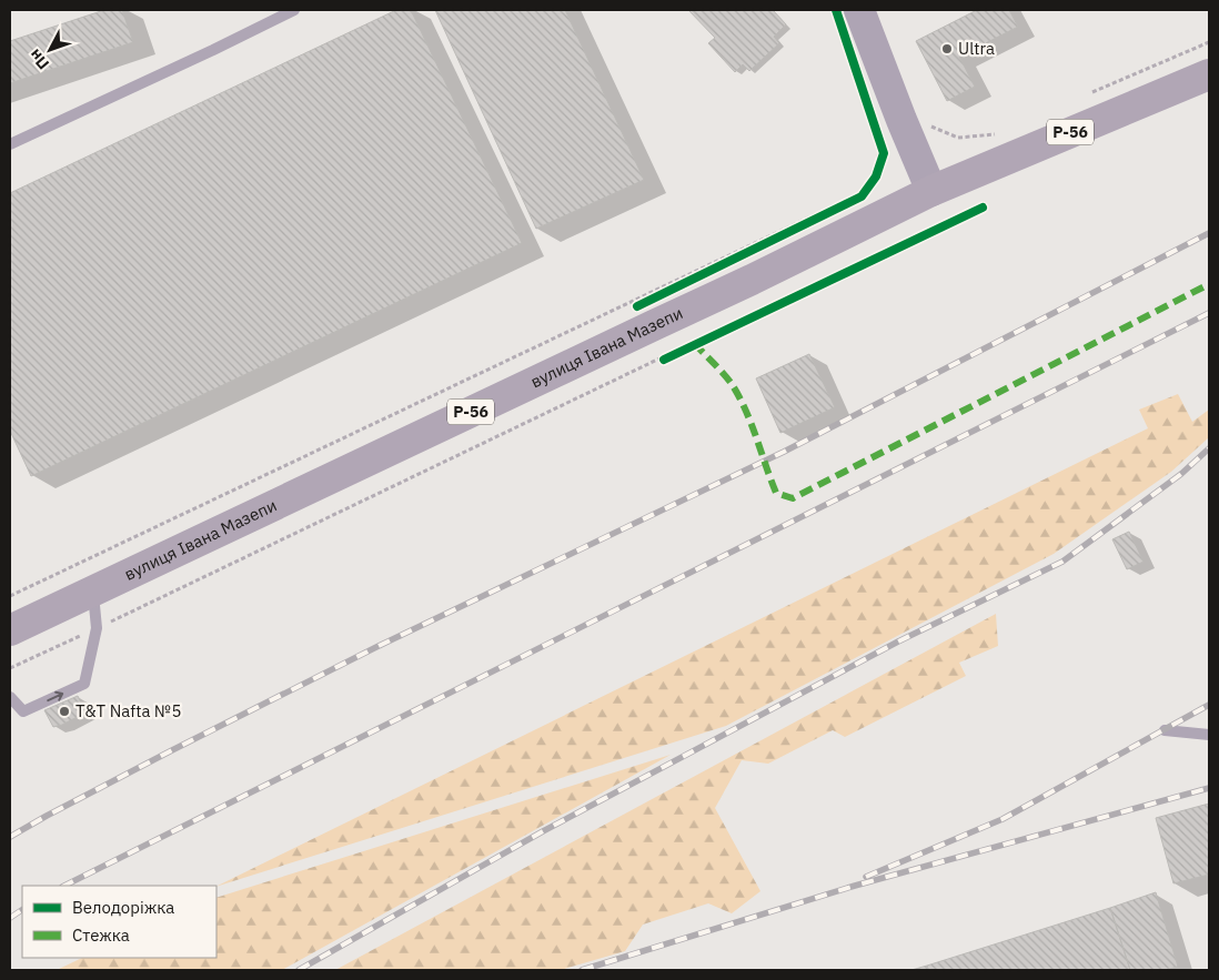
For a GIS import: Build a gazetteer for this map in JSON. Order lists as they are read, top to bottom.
{
  "streets": {
    "main road": ["Р-56", "вулиця Івана Мазепи"]
  },
  "places": ["Ultra", "Т&T Nafta №5"],
  "legend": ["Велодоріжка", "Стежка"],
  "north": "bottom left"
}
